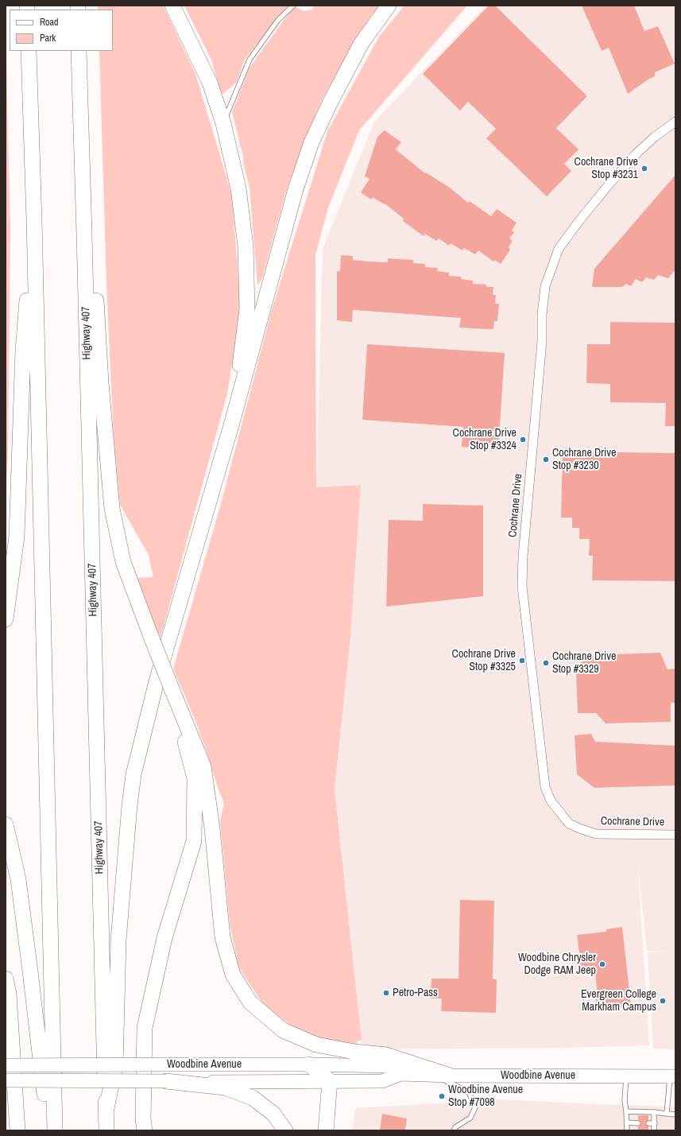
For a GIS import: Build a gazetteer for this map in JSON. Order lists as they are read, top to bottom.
{
  "streets": {
    "highway": ["Highway 407"],
    "main road": ["Woodbine Avenue"],
    "street": ["Cochrane Drive"]
  },
  "places": [
    "Cochrane Drive Stop #3231",
    "Cochrane Drive Stop #3324",
    "Cochrane Drive Stop #3230",
    "Cochrane Drive Stop #3325",
    "Cochrane Drive Stop #3329",
    "Woodbine Chrysler Dodge RAM Jeep",
    "Petro-Pass",
    "Evergreen College Markham Campus",
    "Woodbine Avenue Stop #7098"
  ],
  "legend": ["Road", "Park"]
}
